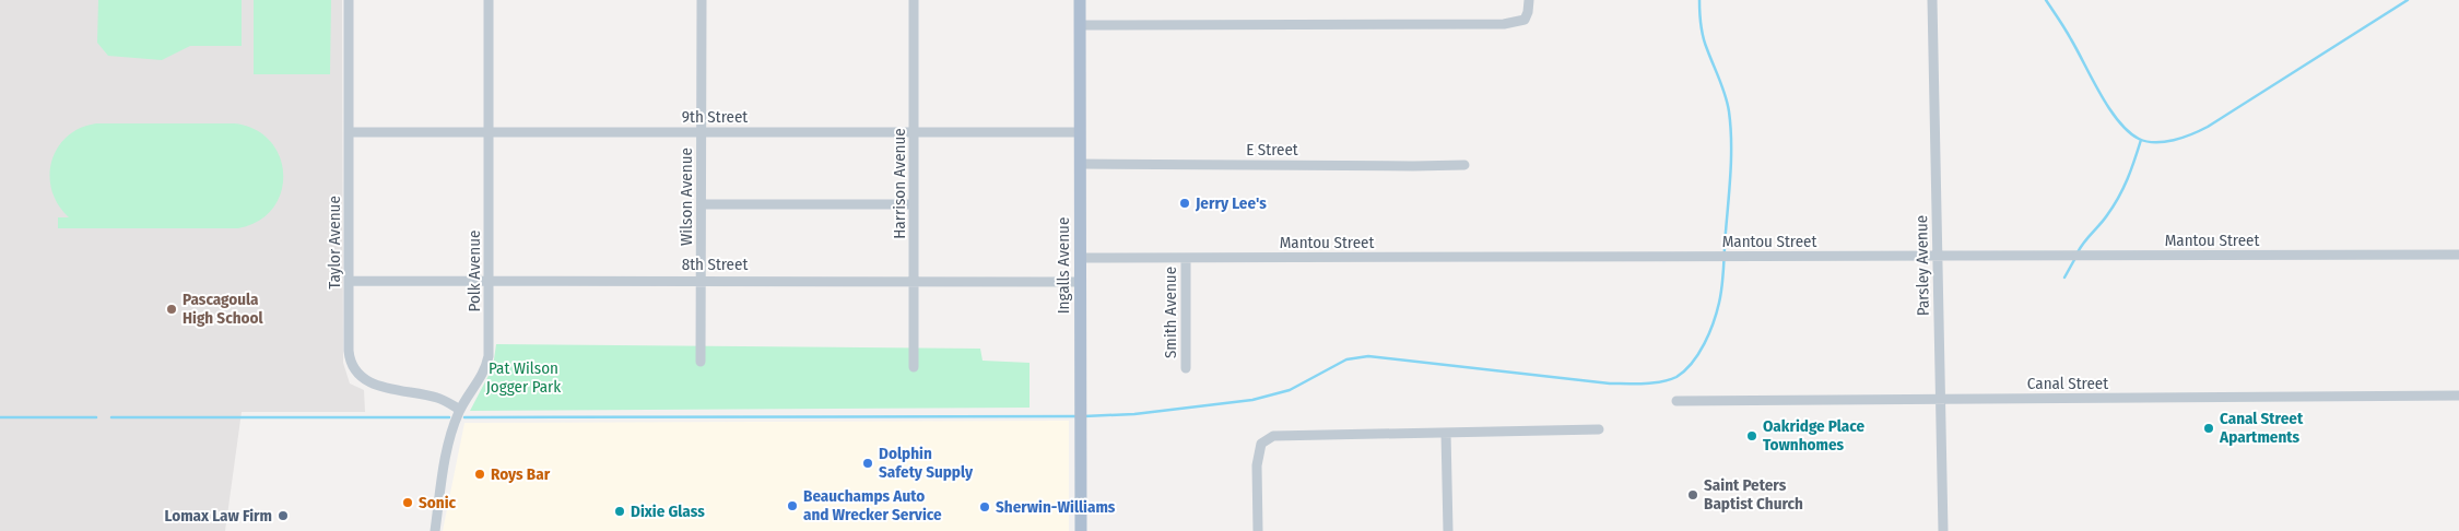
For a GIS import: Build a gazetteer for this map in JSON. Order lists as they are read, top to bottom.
{
  "streets": {
    "main road": ["Ingalls Avenue"],
    "street": [
      "9th Street",
      "E Street",
      "Harrison Avenue",
      "Wilson Avenue",
      "Mantou Street",
      "Taylor Avenue",
      "8th Street",
      "Parsley Avenue",
      "Polk Avenue",
      "Smith Avenue",
      "Canal Street"
    ]
  },
  "crossings": [
    ["9th Street", "Harrison Avenue"],
    ["9th Street", "Wilson Avenue"],
    ["9th Street", "Taylor Avenue"],
    ["9th Street", "Ingalls Avenue"],
    ["9th Street", "Polk Avenue"],
    ["E Street", "Ingalls Avenue"],
    ["Harrison Avenue", "8th Street"],
    ["Wilson Avenue", "8th Street"],
    ["Mantou Street", "Ingalls Avenue"],
    ["Mantou Street", "Parsley Avenue"],
    ["Mantou Street", "Smith Avenue"],
    ["Taylor Avenue", "8th Street"],
    ["Taylor Avenue", "Polk Avenue"],
    ["8th Street", "Ingalls Avenue"],
    ["8th Street", "Polk Avenue"],
    ["Parsley Avenue", "Canal Street"]
  ],
  "parks": ["Pat Wilson Jogger Park"],
  "places": [
    "Jerry Lee's",
    "Pascagoula High School",
    "Canal Street Apartments",
    "Oakridge Place Townhomes",
    "Dolphin Safety Supply",
    "Roys Bar",
    "Saint Peters Baptist Church",
    "Sonic",
    "Beauchamps Auto and Wrecker Service",
    "Sherwin-Williams",
    "Dixie Glass",
    "Lomax Law Firm"
  ]
}
